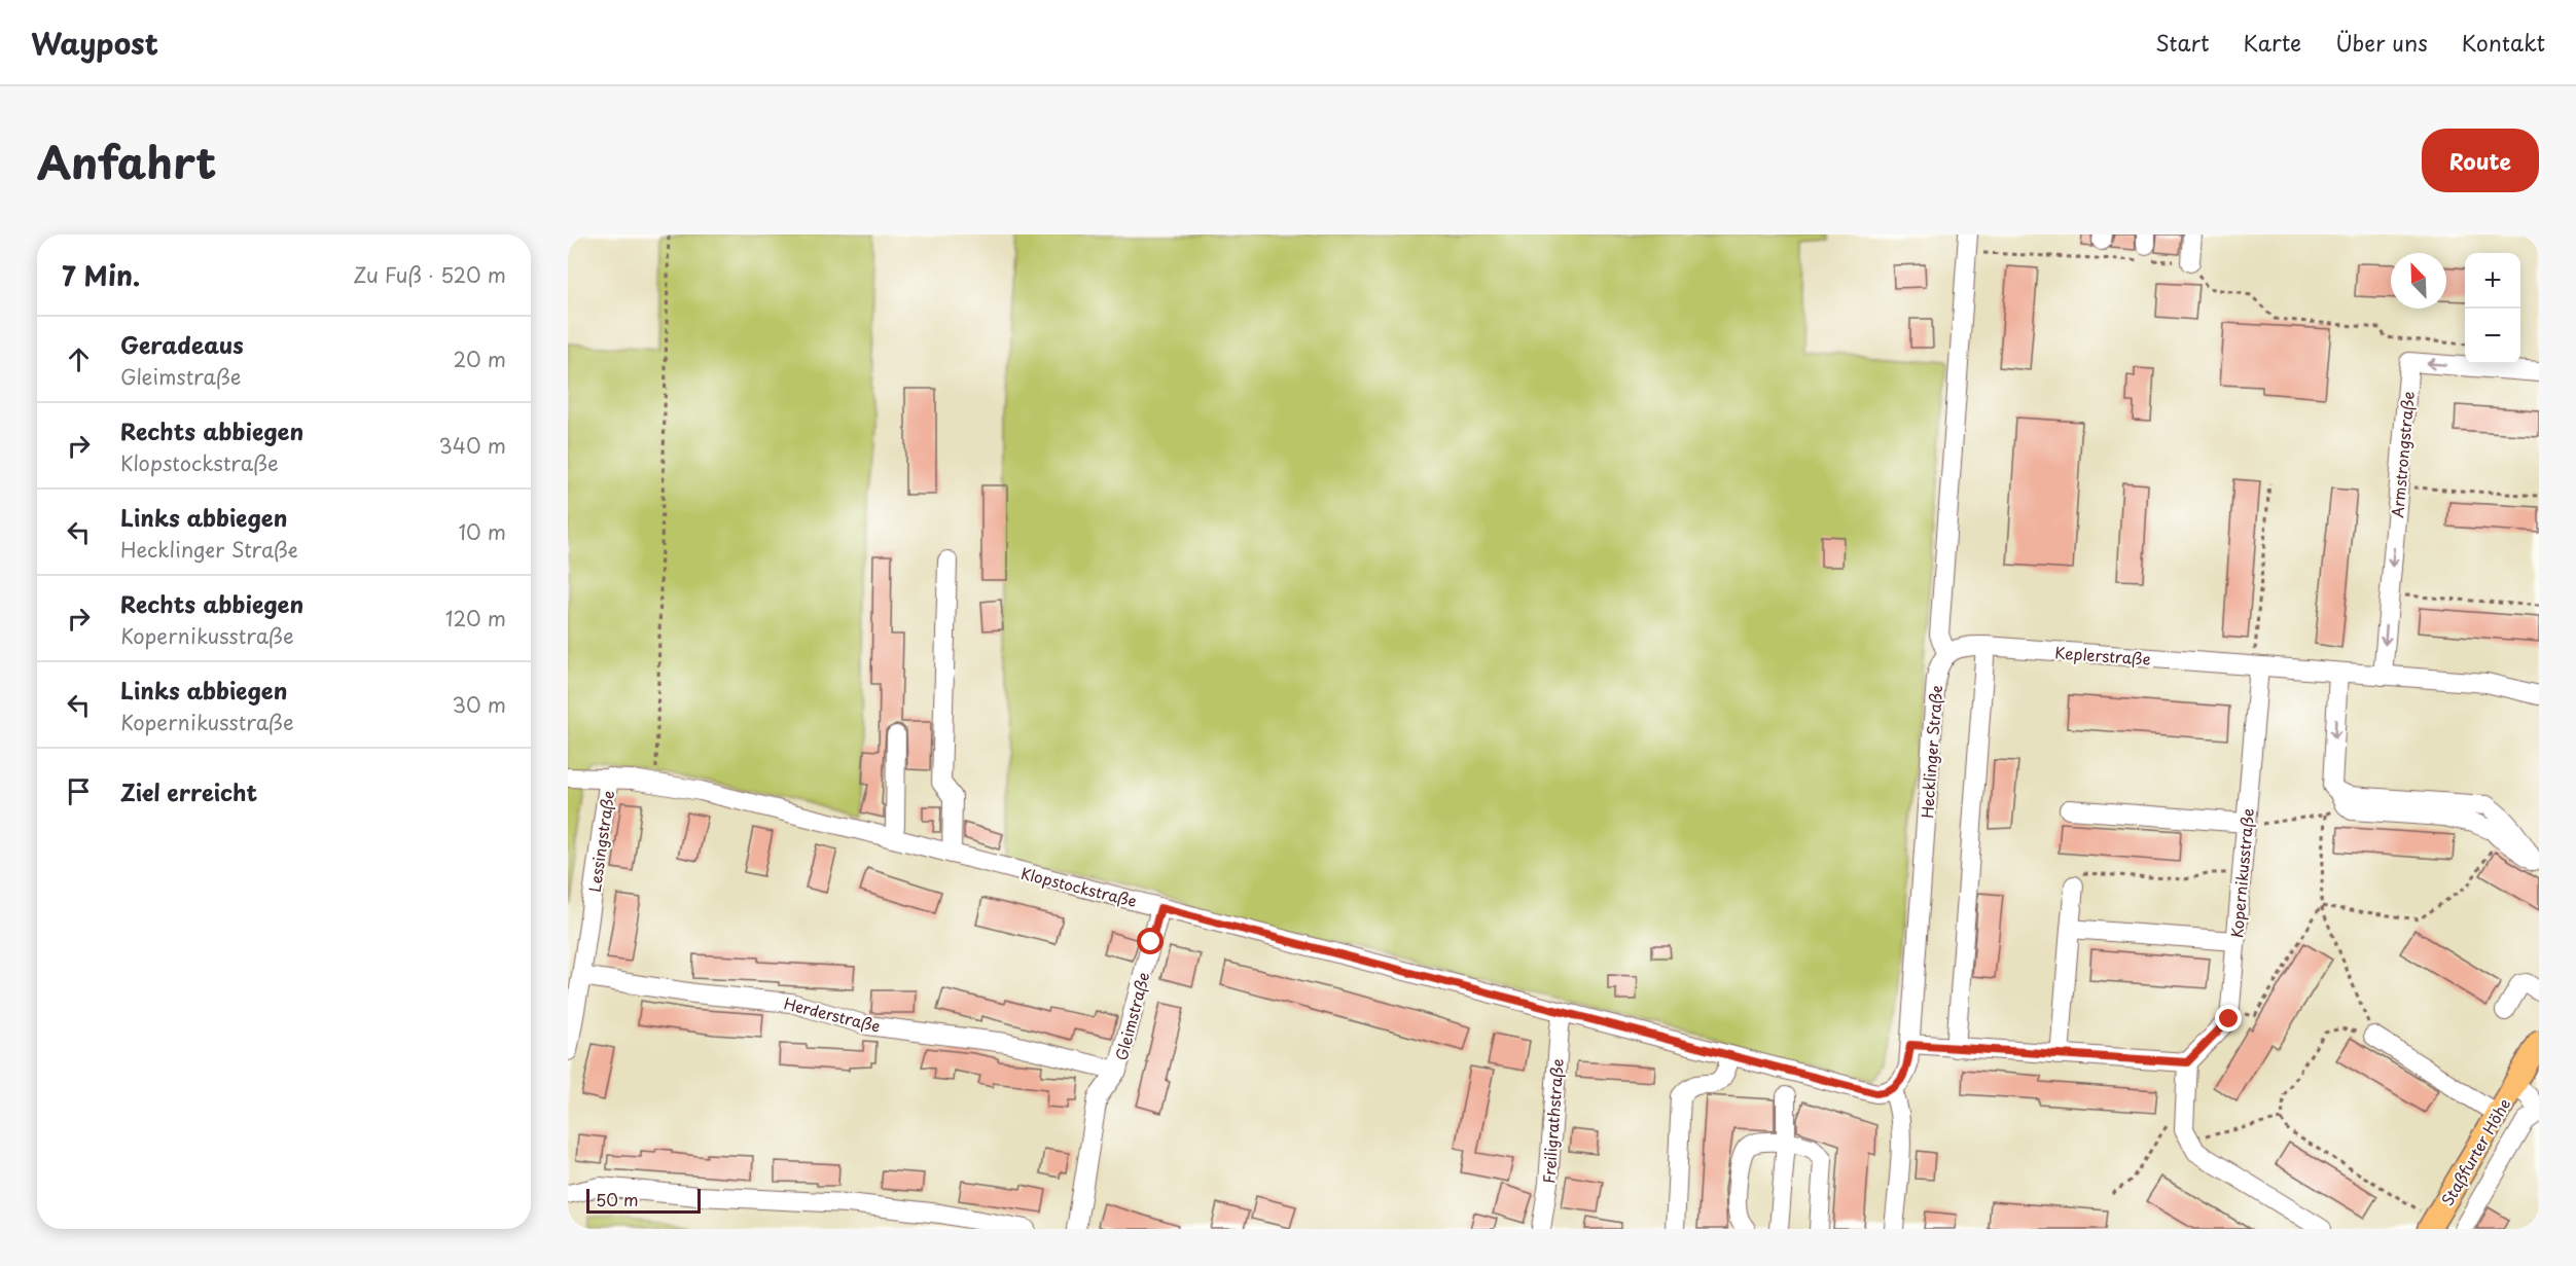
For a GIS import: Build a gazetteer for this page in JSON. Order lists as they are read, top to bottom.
{
  "streets": {
    "main road": ["Staßfurter Höhe"],
    "street": [
      "Armstrongstraße",
      "Keplerstraße",
      "Hecklinger Straße",
      "Lessingstraße",
      "Kopernikusstraße",
      "Klopstockstraße",
      "Herderstraße",
      "Gleimstraße",
      "Freiligrathstraße"
    ]
  },
  "crossings": [
    ["Armstrongstraße", "Keplerstraße"],
    ["Keplerstraße", "Hecklinger Straße"],
    ["Keplerstraße", "Kopernikusstraße"],
    ["Hecklinger Straße", "Klopstockstraße"],
    ["Lessingstraße", "Klopstockstraße"],
    ["Lessingstraße", "Herderstraße"],
    ["Klopstockstraße", "Gleimstraße"],
    ["Klopstockstraße", "Freiligrathstraße"],
    ["Herderstraße", "Gleimstraße"]
  ],
  "scale_bar": "50 m",
  "north": "top left",
  "page": {
    "header": "Waypost",
    "nav": [
      "Start",
      "Karte",
      "Über uns",
      "Kontakt"
    ],
    "title": "Anfahrt",
    "buttons": "Route",
    "heading": ["7 Min.", "Zu Fuß · 520 m"],
    "map_buttons": ["+", "−"],
    "list": [
      ["Geradeaus", "Gleimstraße", "20 m"],
      ["Rechts abbiegen", "Klopstockstraße", "340 m"],
      ["Links abbiegen", "Hecklinger Straße", "10 m"],
      ["Rechts abbiegen", "Kopernikusstraße", "120 m"],
      ["Links abbiegen", "Kopernikusstraße", "30 m"],
      "Ziel erreicht"
    ],
    "scale": "50 m"
  }
}
